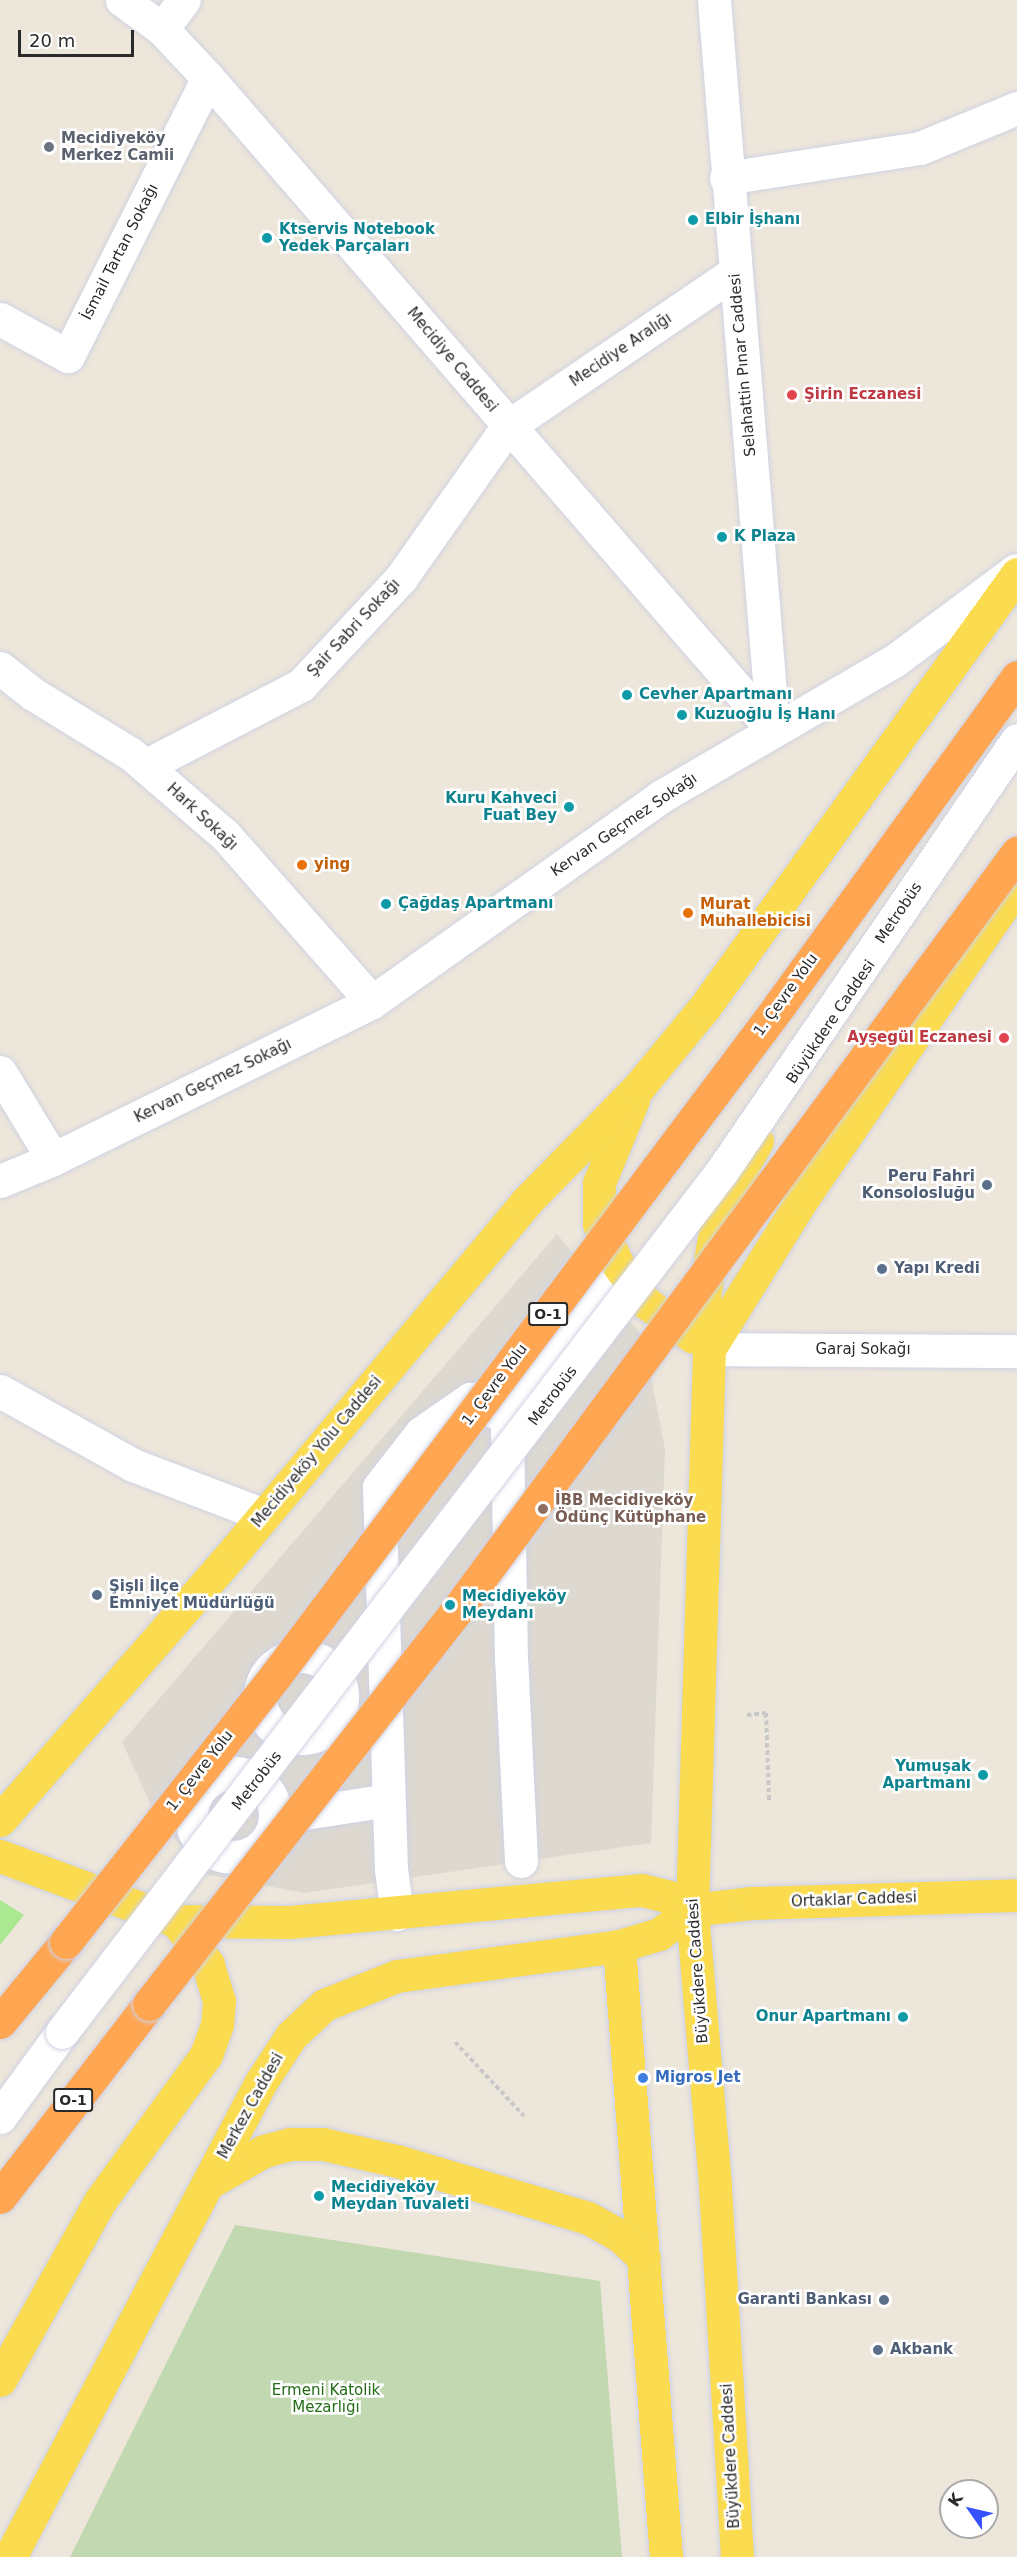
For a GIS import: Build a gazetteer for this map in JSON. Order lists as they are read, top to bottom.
{
  "streets": {
    "highway": ["1. Çevre Yolu", "O-1"],
    "main road": [
      "Büyükdere Caddesi",
      "Mecidiyeköy Yolu Caddesi",
      "Ortaklar Caddesi",
      "Merkez Caddesi"
    ],
    "street": [
      "İsmail Tartan Sokağı",
      "Mecidiye Aralığı",
      "Mecidiye Caddesi",
      "Selahattin Pınar Caddesi",
      "Şair Sabri Sokağı",
      "Hark Sokağı",
      "Kervan Geçmez Sokağı",
      "Metrobüs",
      "Garaj Sokağı"
    ]
  },
  "crossings": [
    ["İsmail Tartan Sokağı", "Mecidiye Caddesi"],
    ["Mecidiye Aralığı", "Mecidiye Caddesi"],
    ["Mecidiye Aralığı", "Selahattin Pınar Caddesi"],
    ["Mecidiye Aralığı", "Şair Sabri Sokağı"],
    ["Mecidiye Caddesi", "Selahattin Pınar Caddesi"],
    ["Mecidiye Caddesi", "Şair Sabri Sokağı"],
    ["Mecidiye Caddesi", "Kervan Geçmez Sokağı"],
    ["Selahattin Pınar Caddesi", "Kervan Geçmez Sokağı"],
    ["Şair Sabri Sokağı", "Hark Sokağı"],
    ["Hark Sokağı", "Kervan Geçmez Sokağı"],
    ["Büyükdere Caddesi", "Garaj Sokağı"],
    ["Büyükdere Caddesi", "Ortaklar Caddesi"],
    ["Büyükdere Caddesi", "Merkez Caddesi"],
    ["Ortaklar Caddesi", "Merkez Caddesi"]
  ],
  "parks": ["Ermeni Katolik Mezarlığı"],
  "places": [
    "Mecidiyeköy Merkez Camii",
    "Elbir İşhanı",
    "Ktservis Notebook Yedek Parçaları",
    "Şirin Eczanesi",
    "K Plaza",
    "Cevher Apartmanı",
    "Kuzuoğlu İş Hanı",
    "Kuru Kahveci Fuat Bey",
    "ying",
    "Çağdaş Apartmanı",
    "Murat Muhallebicisi",
    "Ayşegül Eczanesi",
    "Peru Fahri Konsolosluğu",
    "Yapı Kredi",
    "İBB Mecidiyeköy Ödünç Kütüphane",
    "Şişli İlçe Emniyet Müdürlüğü",
    "Mecidiyeköy Meydanı",
    "Yumuşak Apartmanı",
    "Onur Apartmanı",
    "Migros Jet",
    "Mecidiyeköy Meydan Tuvaleti",
    "Garanti Bankası",
    "Akbank"
  ],
  "scale_bar": "20 m",
  "north": "top left"
}
